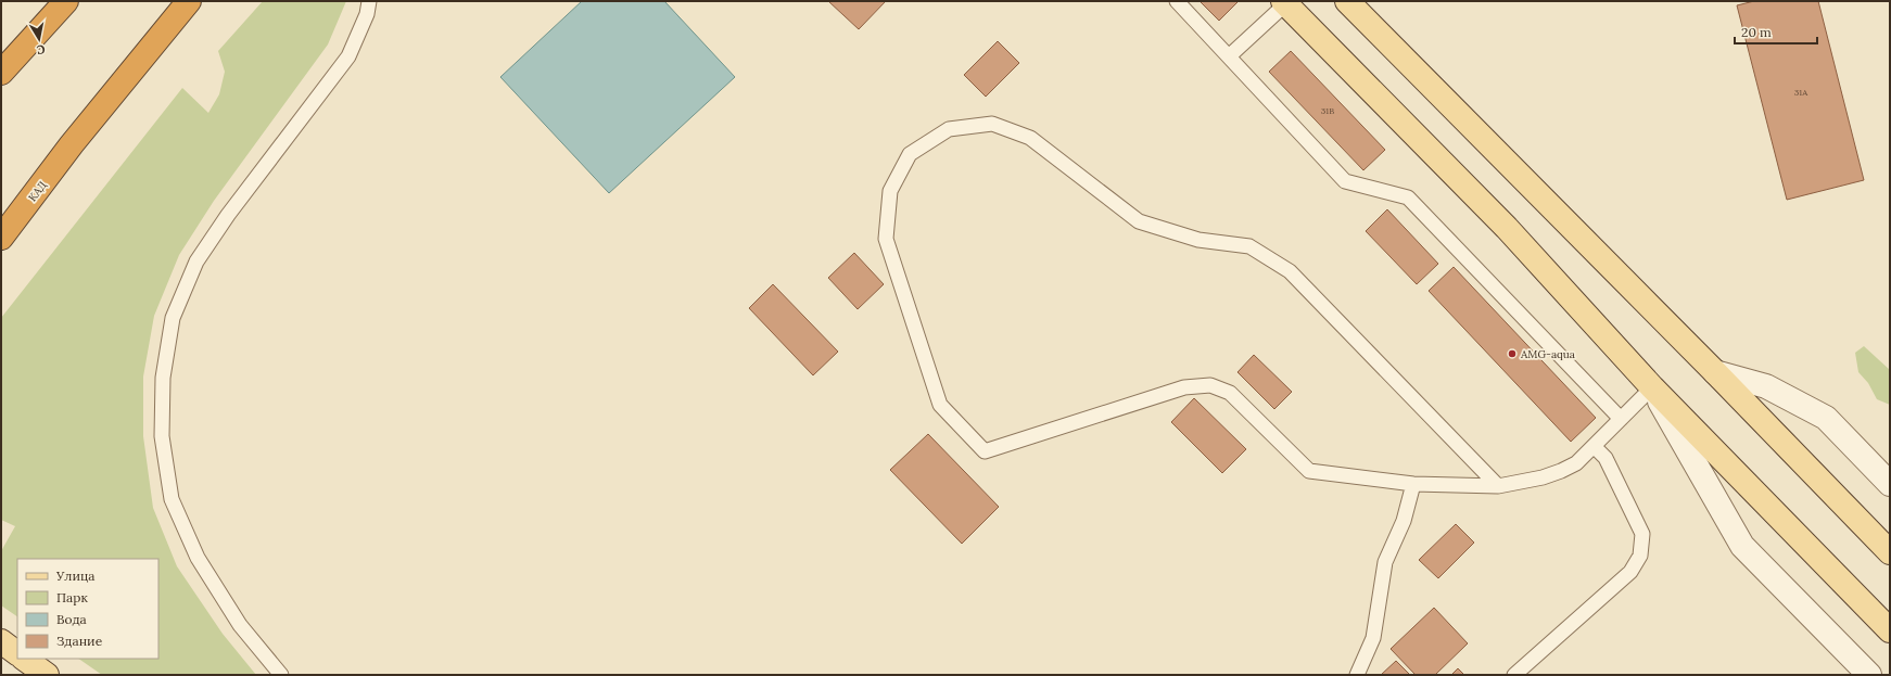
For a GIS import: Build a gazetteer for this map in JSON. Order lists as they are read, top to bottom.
{
  "streets": {
    "highway": ["КАД"]
  },
  "places": ["AMG-aqua"],
  "house_numbers": ["31А", "31В"],
  "legend": [
    "Улица",
    "Парк",
    "Вода",
    "Здание"
  ],
  "scale_bar": "20 m",
  "north": "bottom"
}
